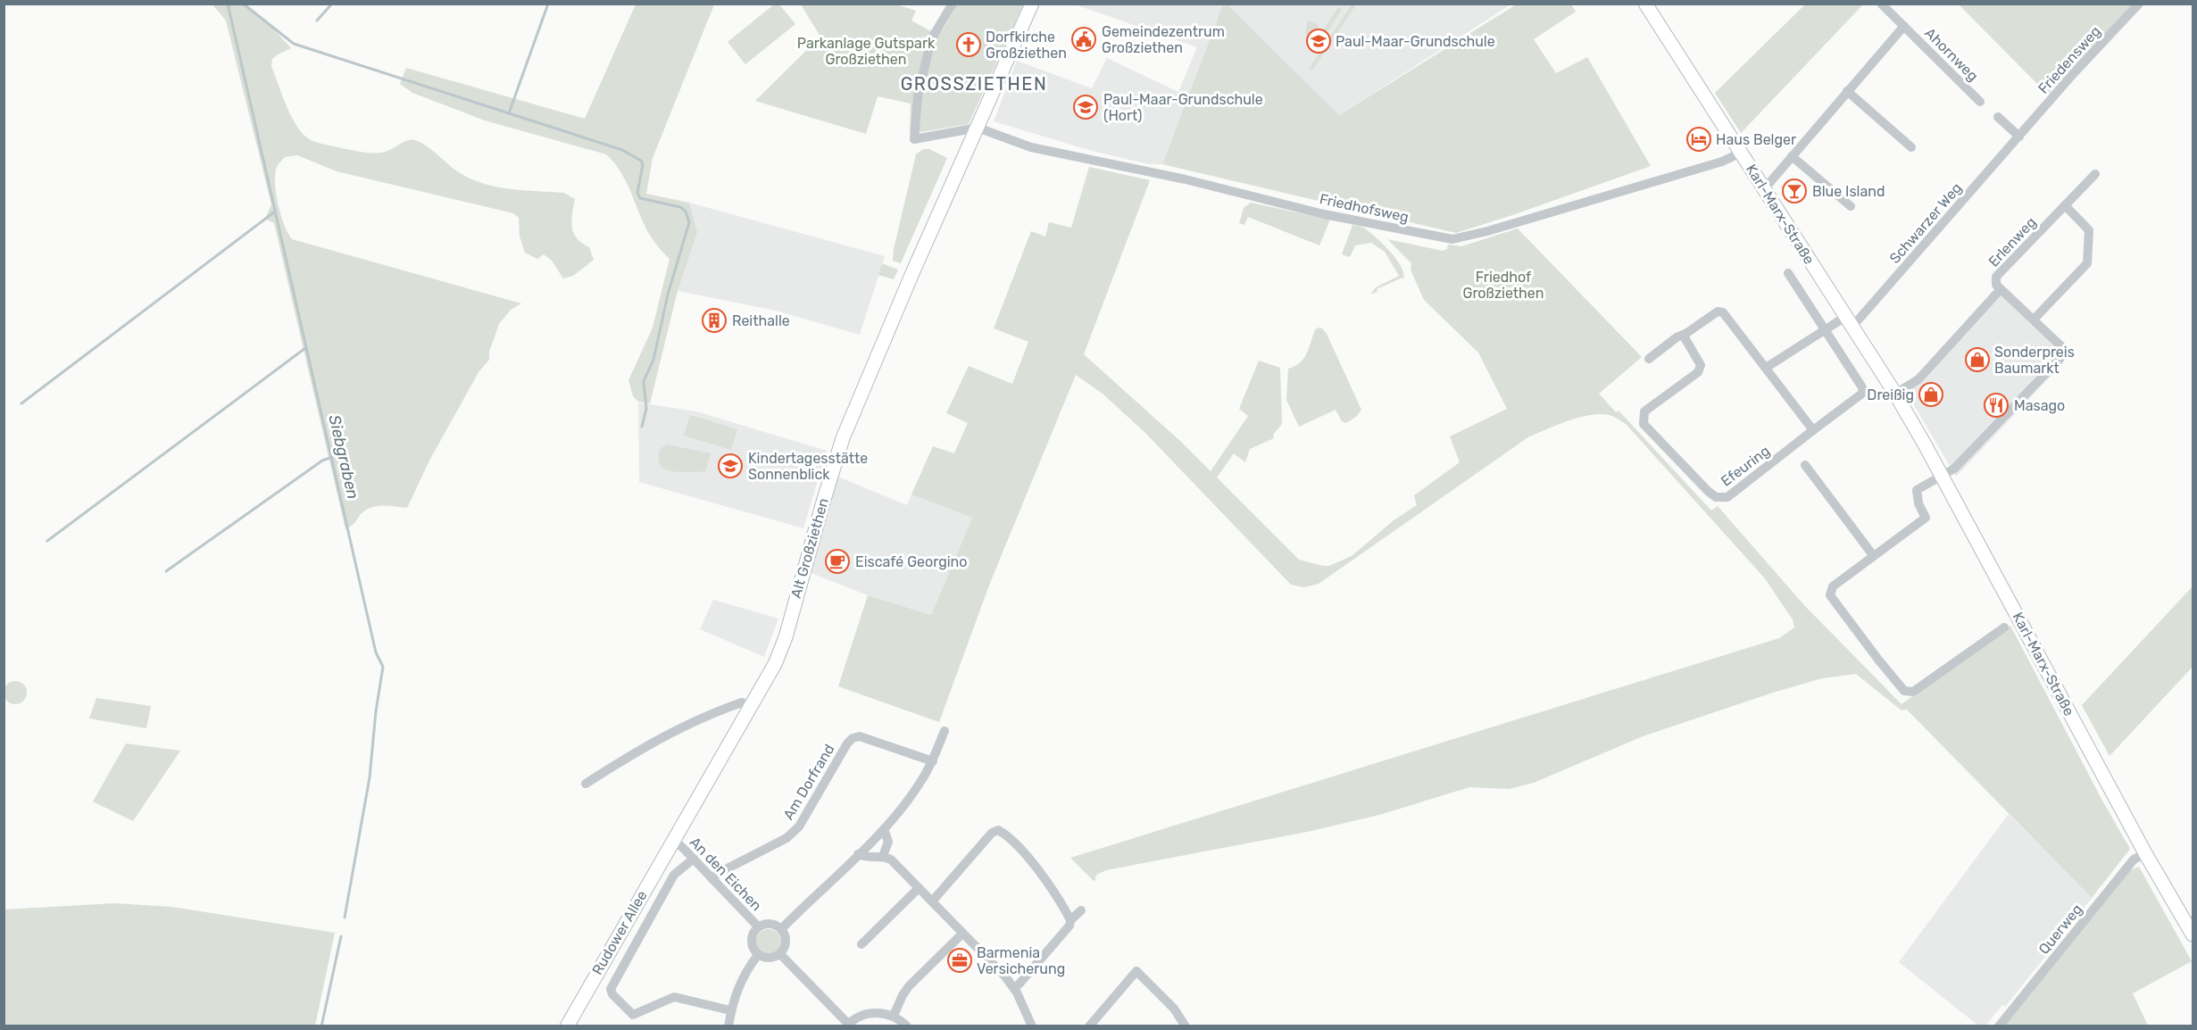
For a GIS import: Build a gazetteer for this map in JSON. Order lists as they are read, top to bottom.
{
  "streets": {
    "street": [
      "Ahornweg",
      "Friedensweg",
      "Friedhofsweg",
      "Karl-Marx-Straße",
      "Schwarzer Weg",
      "Erlenweg",
      "Efeuring",
      "Alt Großziethen",
      "Am Dorfrand",
      "An den Eichen",
      "Querweg",
      "Rudower Allee"
    ]
  },
  "crossings": [
    ["Ahornweg", "Karl-Marx-Straße"],
    ["Friedensweg", "Schwarzer Weg"],
    ["Friedhofsweg", "Karl-Marx-Straße"],
    ["Friedhofsweg", "Alt Großziethen"],
    ["Karl-Marx-Straße", "Schwarzer Weg"],
    ["Karl-Marx-Straße", "Erlenweg"],
    ["Karl-Marx-Straße", "Efeuring"],
    ["Karl-Marx-Straße", "Querweg"],
    ["Alt Großziethen", "An den Eichen"],
    ["Alt Großziethen", "Rudower Allee"],
    ["Am Dorfrand", "An den Eichen"],
    ["An den Eichen", "Rudower Allee"]
  ],
  "districts": ["GROSSZIETHEN"],
  "water": ["Siebgraben"],
  "parks": ["Parkanlage Gutspark Großziethen", "Friedhof Großziethen"],
  "places": {
    "public building": ["Gemeindezentrum Großziethen"],
    "school or university": ["Paul-Maar-Grundschule", "Paul-Maar-Grundschule (Hort)", "Kindertagesstätte Sonnenblick"],
    "church": ["Dorfkirche Großziethen"],
    "hotel": ["Haus Belger"],
    "bar": ["Blue Island"],
    "building": ["Reithalle"],
    "shop": ["Sonderpreis Baumarkt", "Dreißig"],
    "restaurant": ["Masago"],
    "cafe": ["Eiscafé Georgino"],
    "office": ["Barmenia Versicherung"]
  }
}
